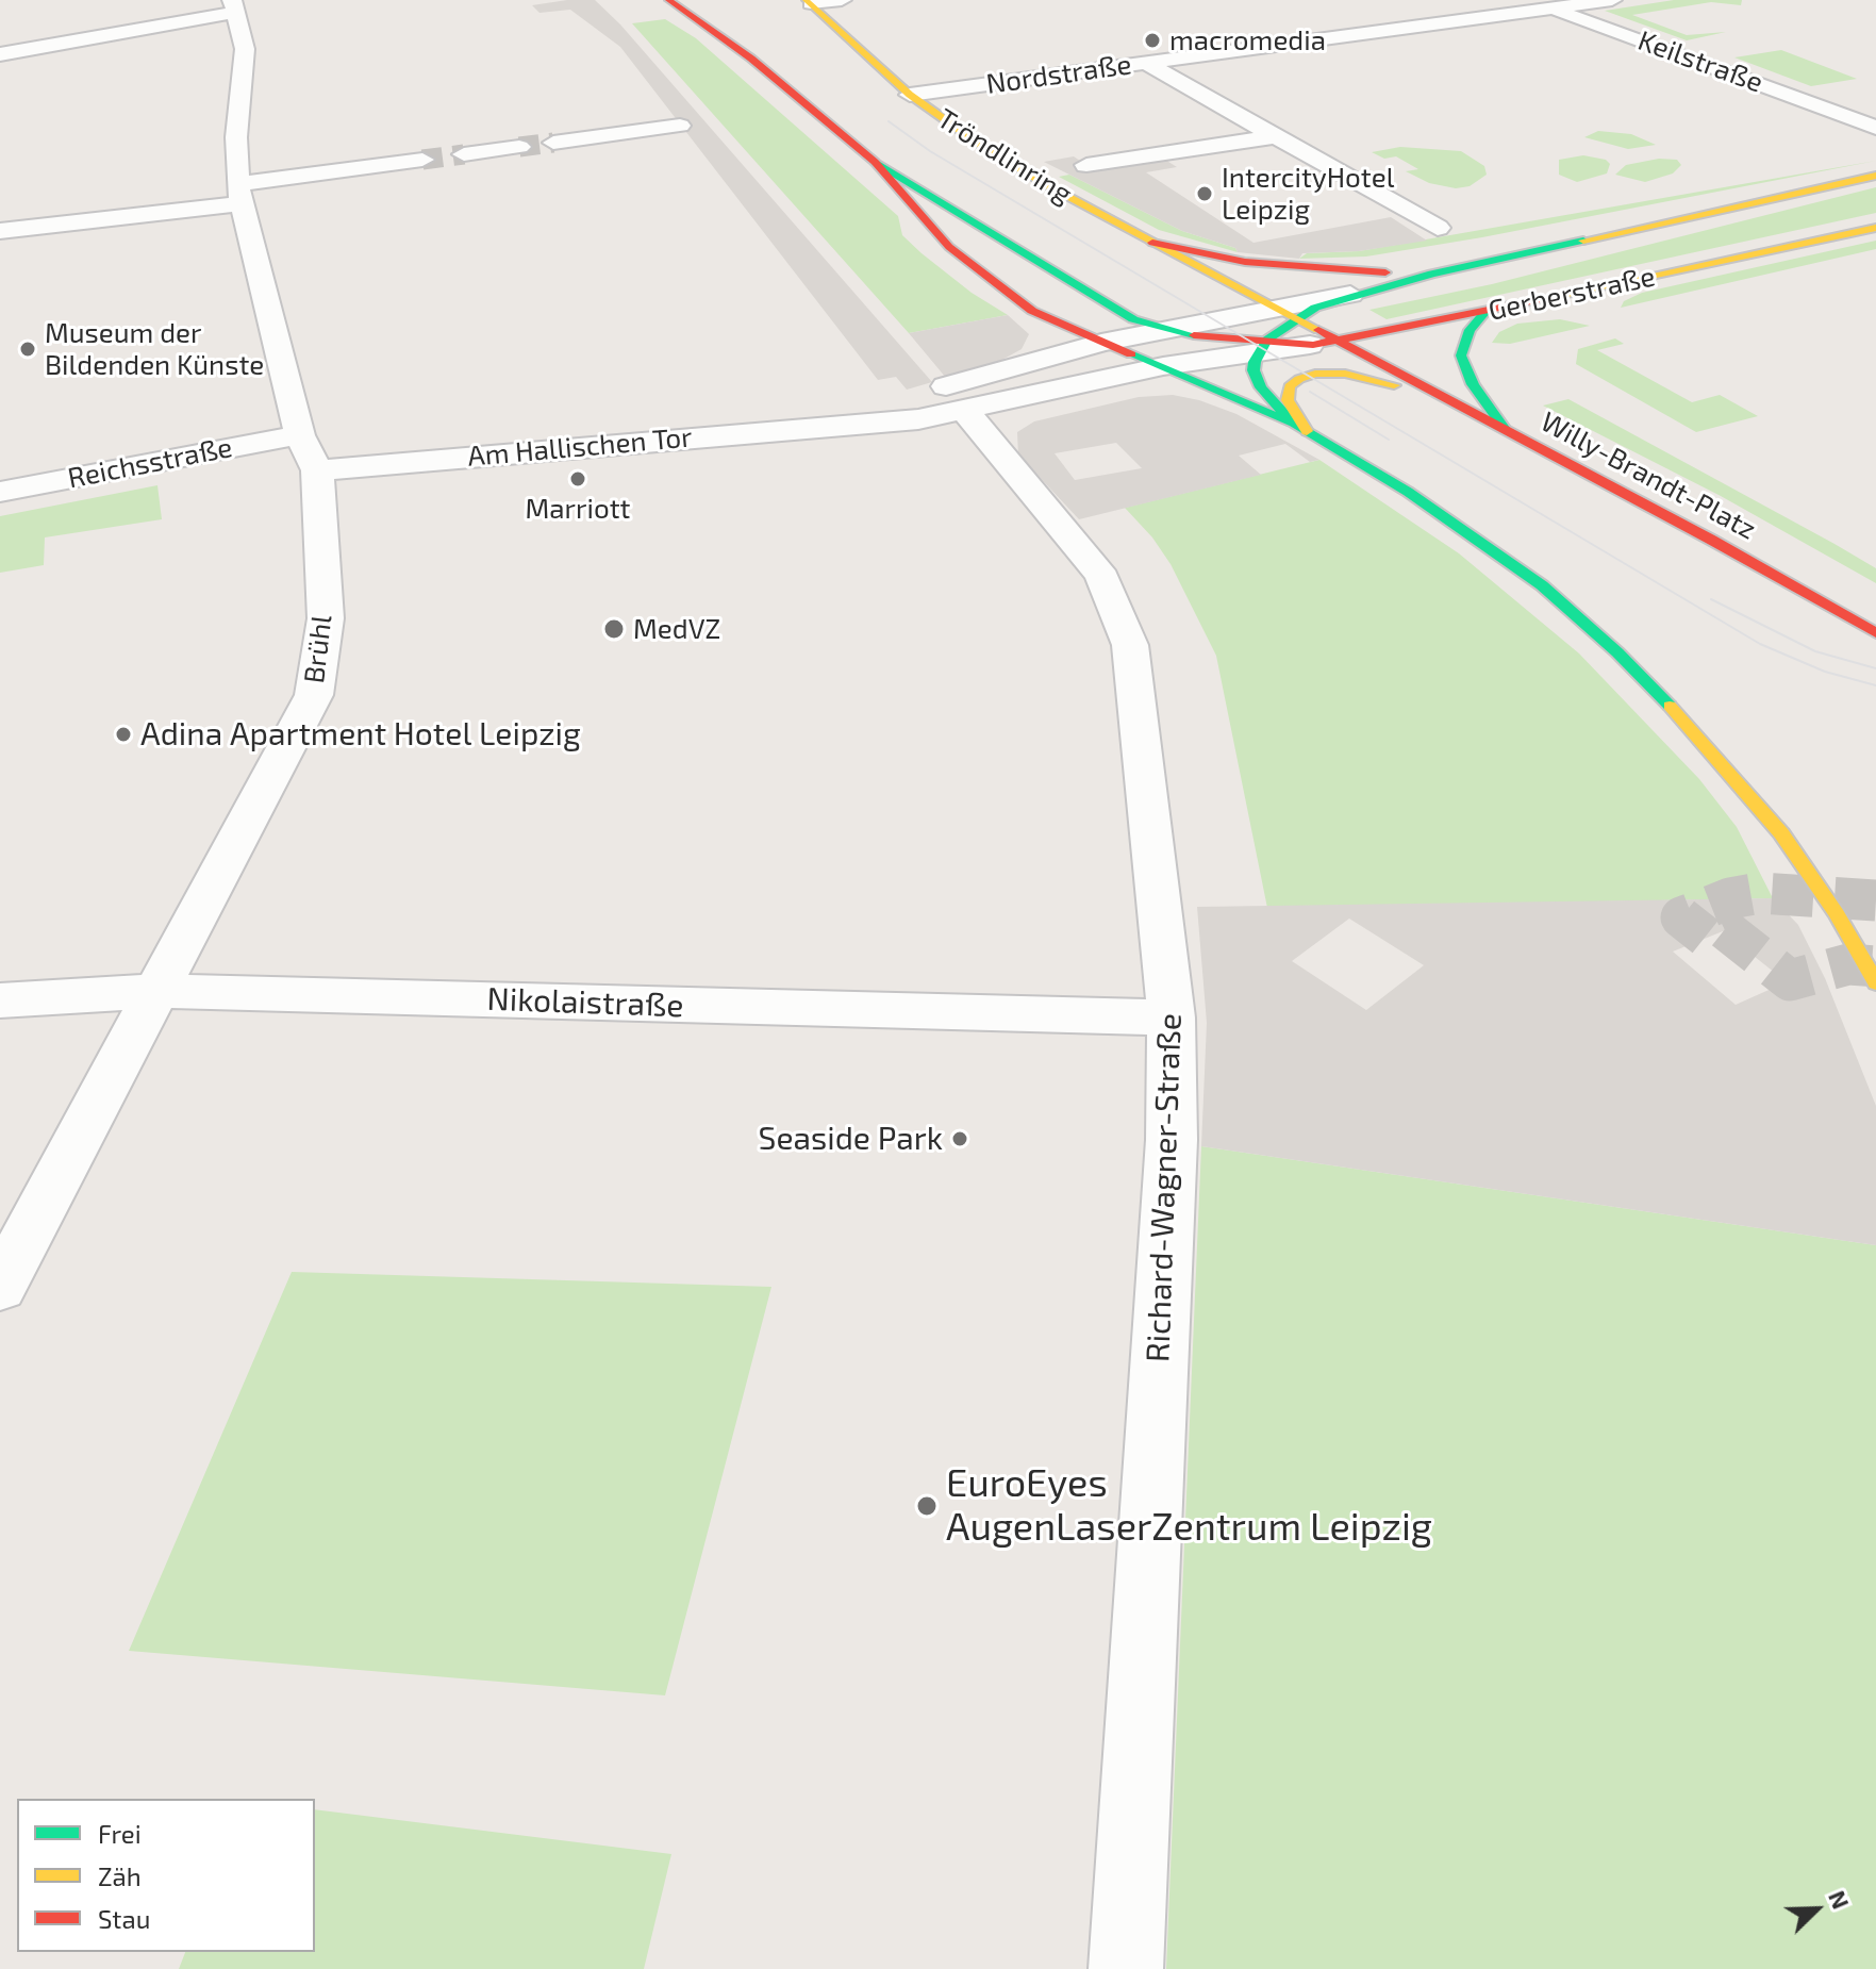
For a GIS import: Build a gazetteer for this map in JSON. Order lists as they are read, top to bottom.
{
  "streets": {
    "main road": ["Tröndlinring", "Gerberstraße", "Willy-Brandt-Platz"],
    "street": [
      "Keilstraße",
      "Nordstraße",
      "Am Hallischen Tor",
      "Reichsstraße",
      "Brühl",
      "Nikolaistraße",
      "Richard-Wagner-Straße"
    ]
  },
  "crossings": [
    ["Keilstraße", "Nordstraße"],
    ["Nordstraße", "Tröndlinring"],
    ["Tröndlinring", "Gerberstraße"],
    ["Tröndlinring", "Willy-Brandt-Platz"],
    ["Gerberstraße", "Willy-Brandt-Platz"],
    ["Am Hallischen Tor", "Reichsstraße"],
    ["Am Hallischen Tor", "Brühl"],
    ["Am Hallischen Tor", "Richard-Wagner-Straße"],
    ["Reichsstraße", "Brühl"],
    ["Brühl", "Nikolaistraße"],
    ["Nikolaistraße", "Richard-Wagner-Straße"]
  ],
  "places": [
    "macromedia",
    "IntercityHotel Leipzig",
    "Museum der Bildenden Künste",
    "Marriott",
    "MedVZ",
    "Adina Apartment Hotel Leipzig",
    "Seaside Park",
    "EuroEyes AugenLaserZentrum Leipzig"
  ],
  "legend": ["Frei", "Zäh", "Stau"],
  "north": "top right"
}
